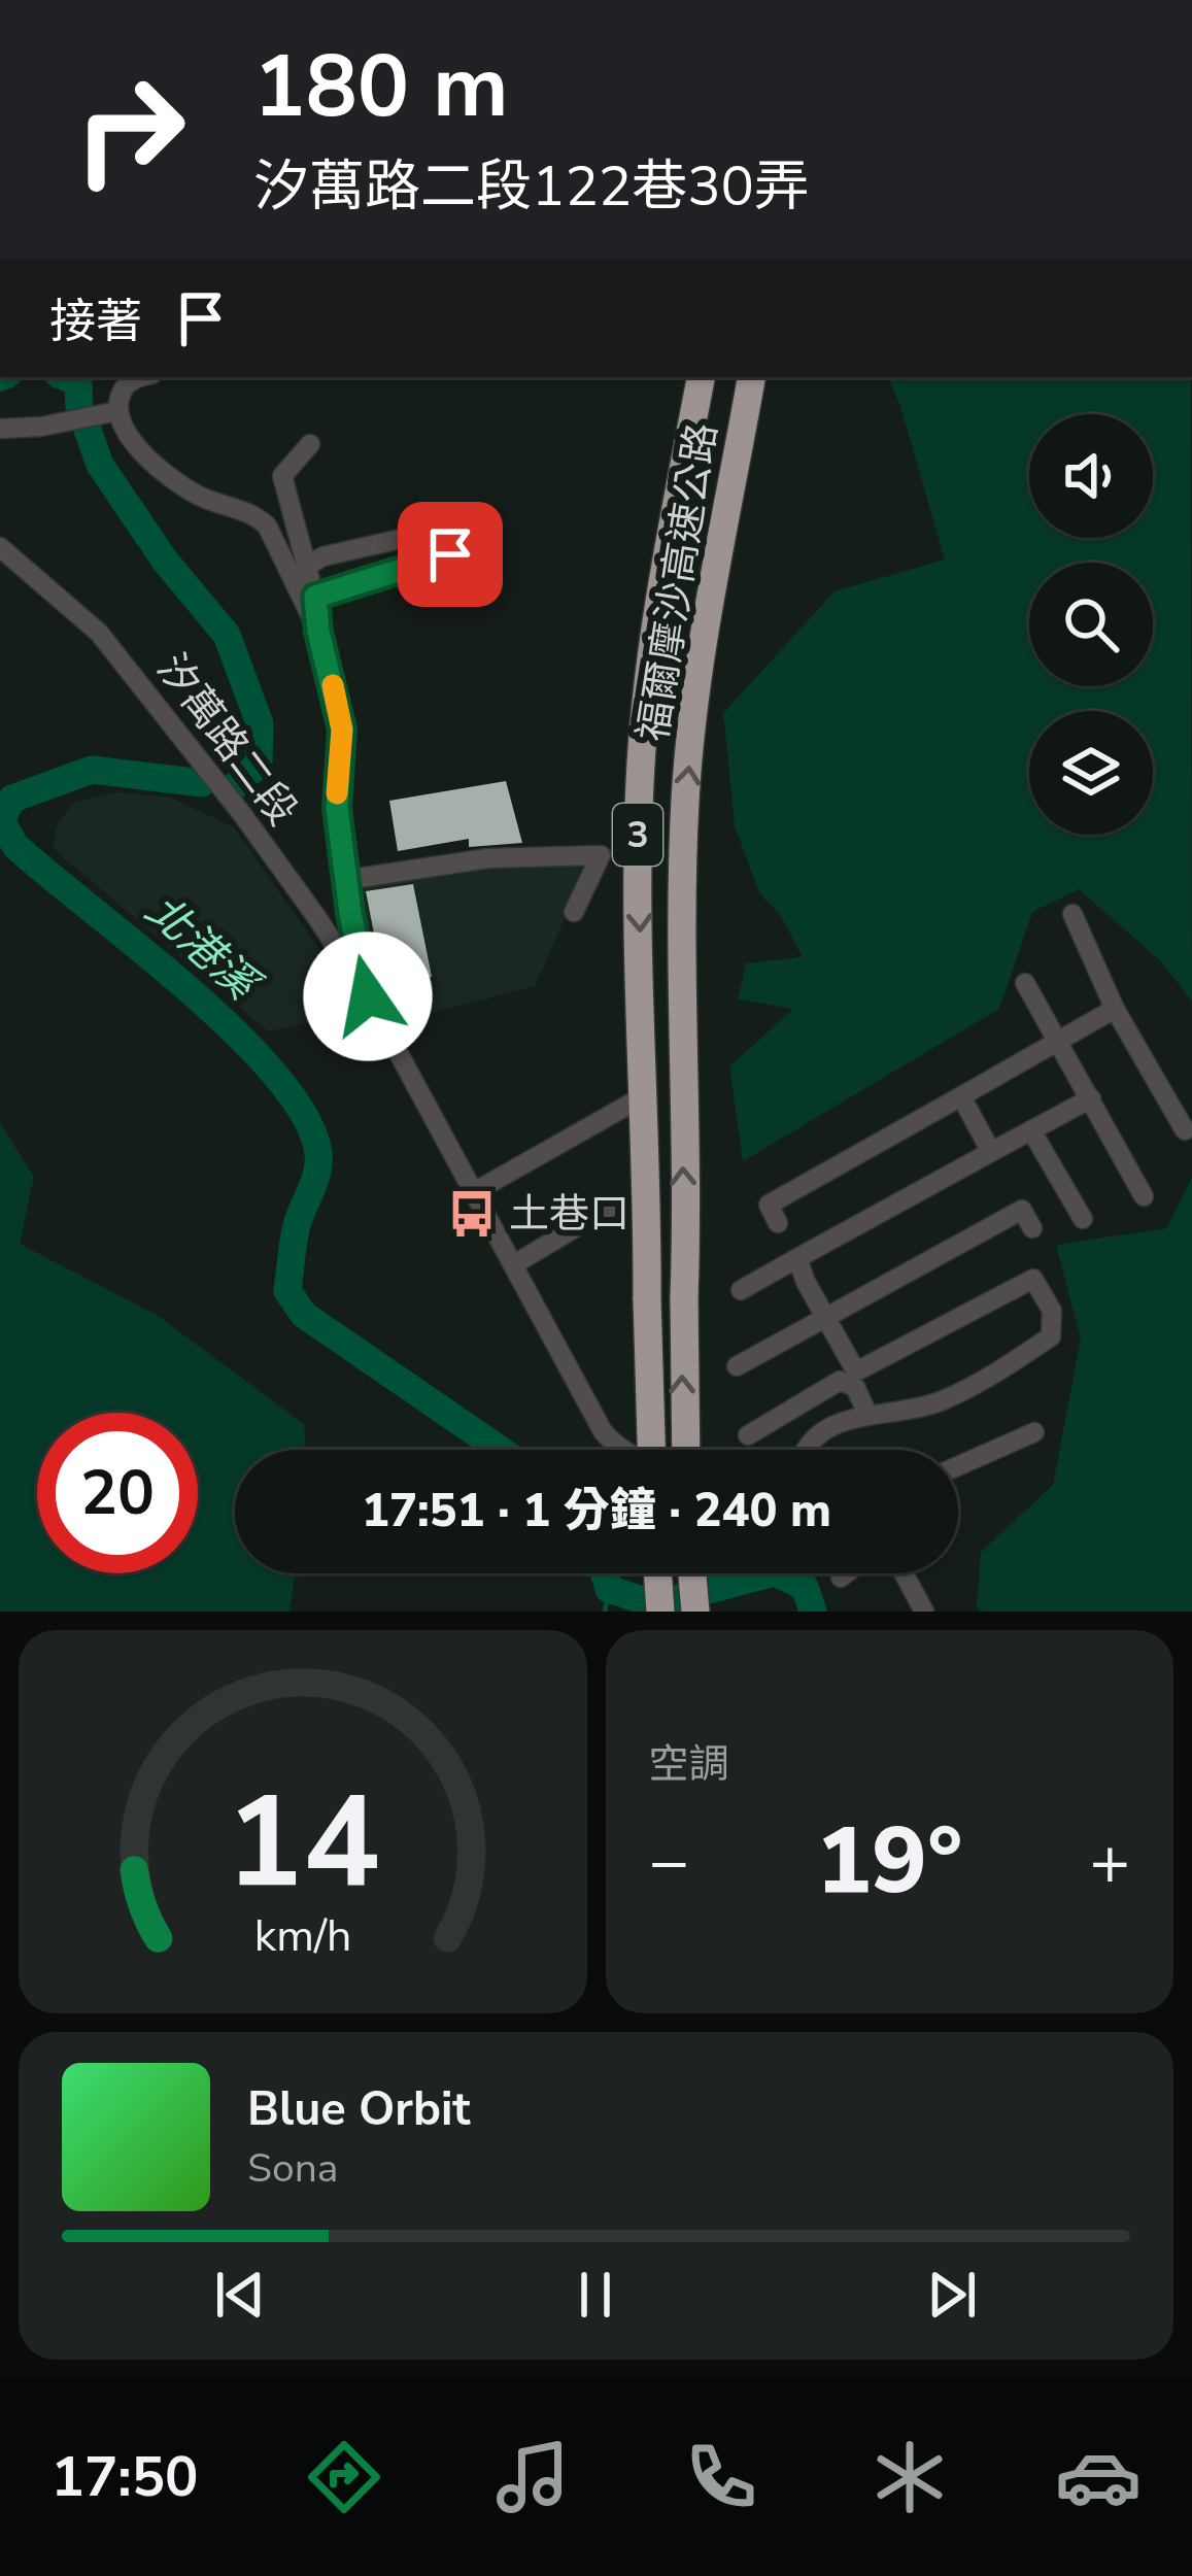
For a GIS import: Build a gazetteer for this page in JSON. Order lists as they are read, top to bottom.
{
  "streets": {
    "highway": ["福爾摩沙高速公路", "3"],
    "street": ["汐萬路二段"]
  },
  "water": ["北港溪"],
  "places": {
    "bus stop": ["土巷口"]
  },
  "page": {
    "turn": ["180 m", "汐萬路二段122巷30弄"],
    "then": "接著",
    "limit": "20",
    "trip": "17:51 · 1 分鐘 · 240 m",
    "tile": "空調",
    "heat": ["−", "19°", "+"],
    "song": ["Blue Orbit", "Sona"],
    "tabs": "17:50",
    "gauge": ["14", "km/h"]
  }
}
